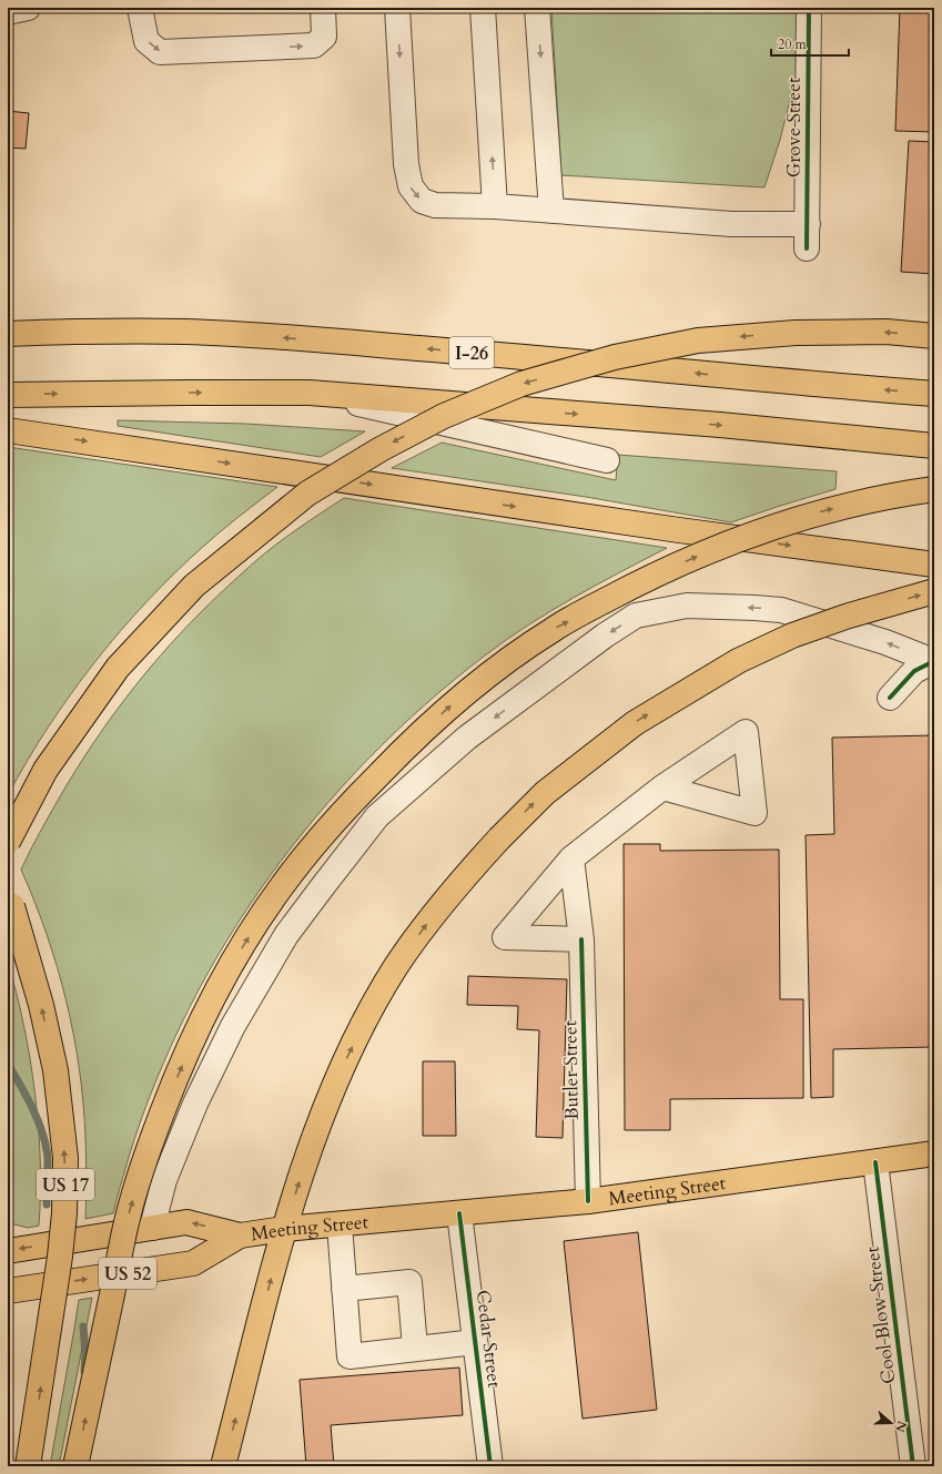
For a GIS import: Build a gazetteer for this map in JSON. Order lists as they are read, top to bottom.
{
  "streets": {
    "main road": [
      "I-26",
      "US 17",
      "Meeting Street",
      "US 52"
    ],
    "street": [
      "Grove Street",
      "Butler Street",
      "Cool Blow Street",
      "Cedar Street"
    ]
  },
  "crossings": [
    ["Butler Street", "Meeting Street"],
    ["Meeting Street", "Cool Blow Street"],
    ["Meeting Street", "Cedar Street"]
  ],
  "scale_bar": "20 m",
  "north": "right"
}
